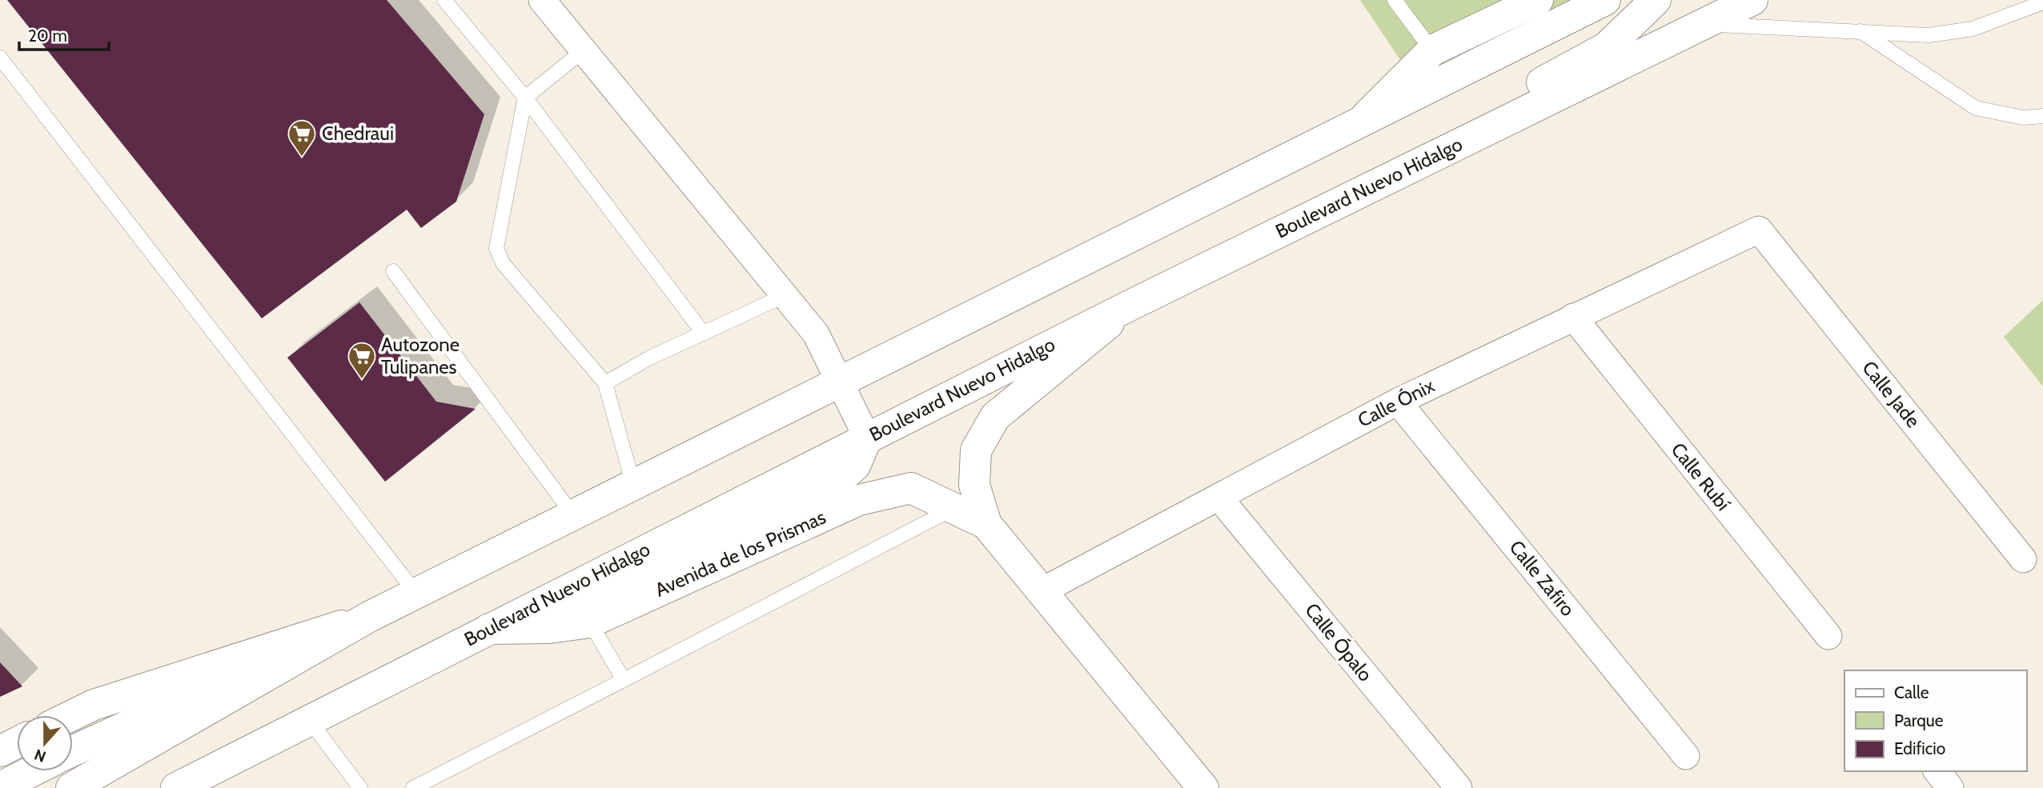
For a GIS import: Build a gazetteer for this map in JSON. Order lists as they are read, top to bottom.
{
  "streets": {
    "main road": ["Boulevard Nuevo Hidalgo", "Avenida de los Prismas"],
    "street": [
      "Calle Jade",
      "Calle Ónix",
      "Calle Rubí",
      "Calle Zafiro",
      "Calle Ópalo"
    ]
  },
  "crossings": [
    ["Boulevard Nuevo Hidalgo", "Avenida de los Prismas"],
    ["Calle Jade", "Calle Ónix"],
    ["Calle Ónix", "Calle Rubí"],
    ["Calle Ónix", "Avenida de los Prismas"],
    ["Calle Ónix", "Calle Zafiro"],
    ["Calle Ónix", "Calle Ópalo"]
  ],
  "places": {
    "supermarket": ["Chedraui", "Autozone Tulipanes"]
  },
  "legend": ["Calle", "Parque", "Edificio"],
  "scale_bar": "20 m",
  "north": "bottom"
}
